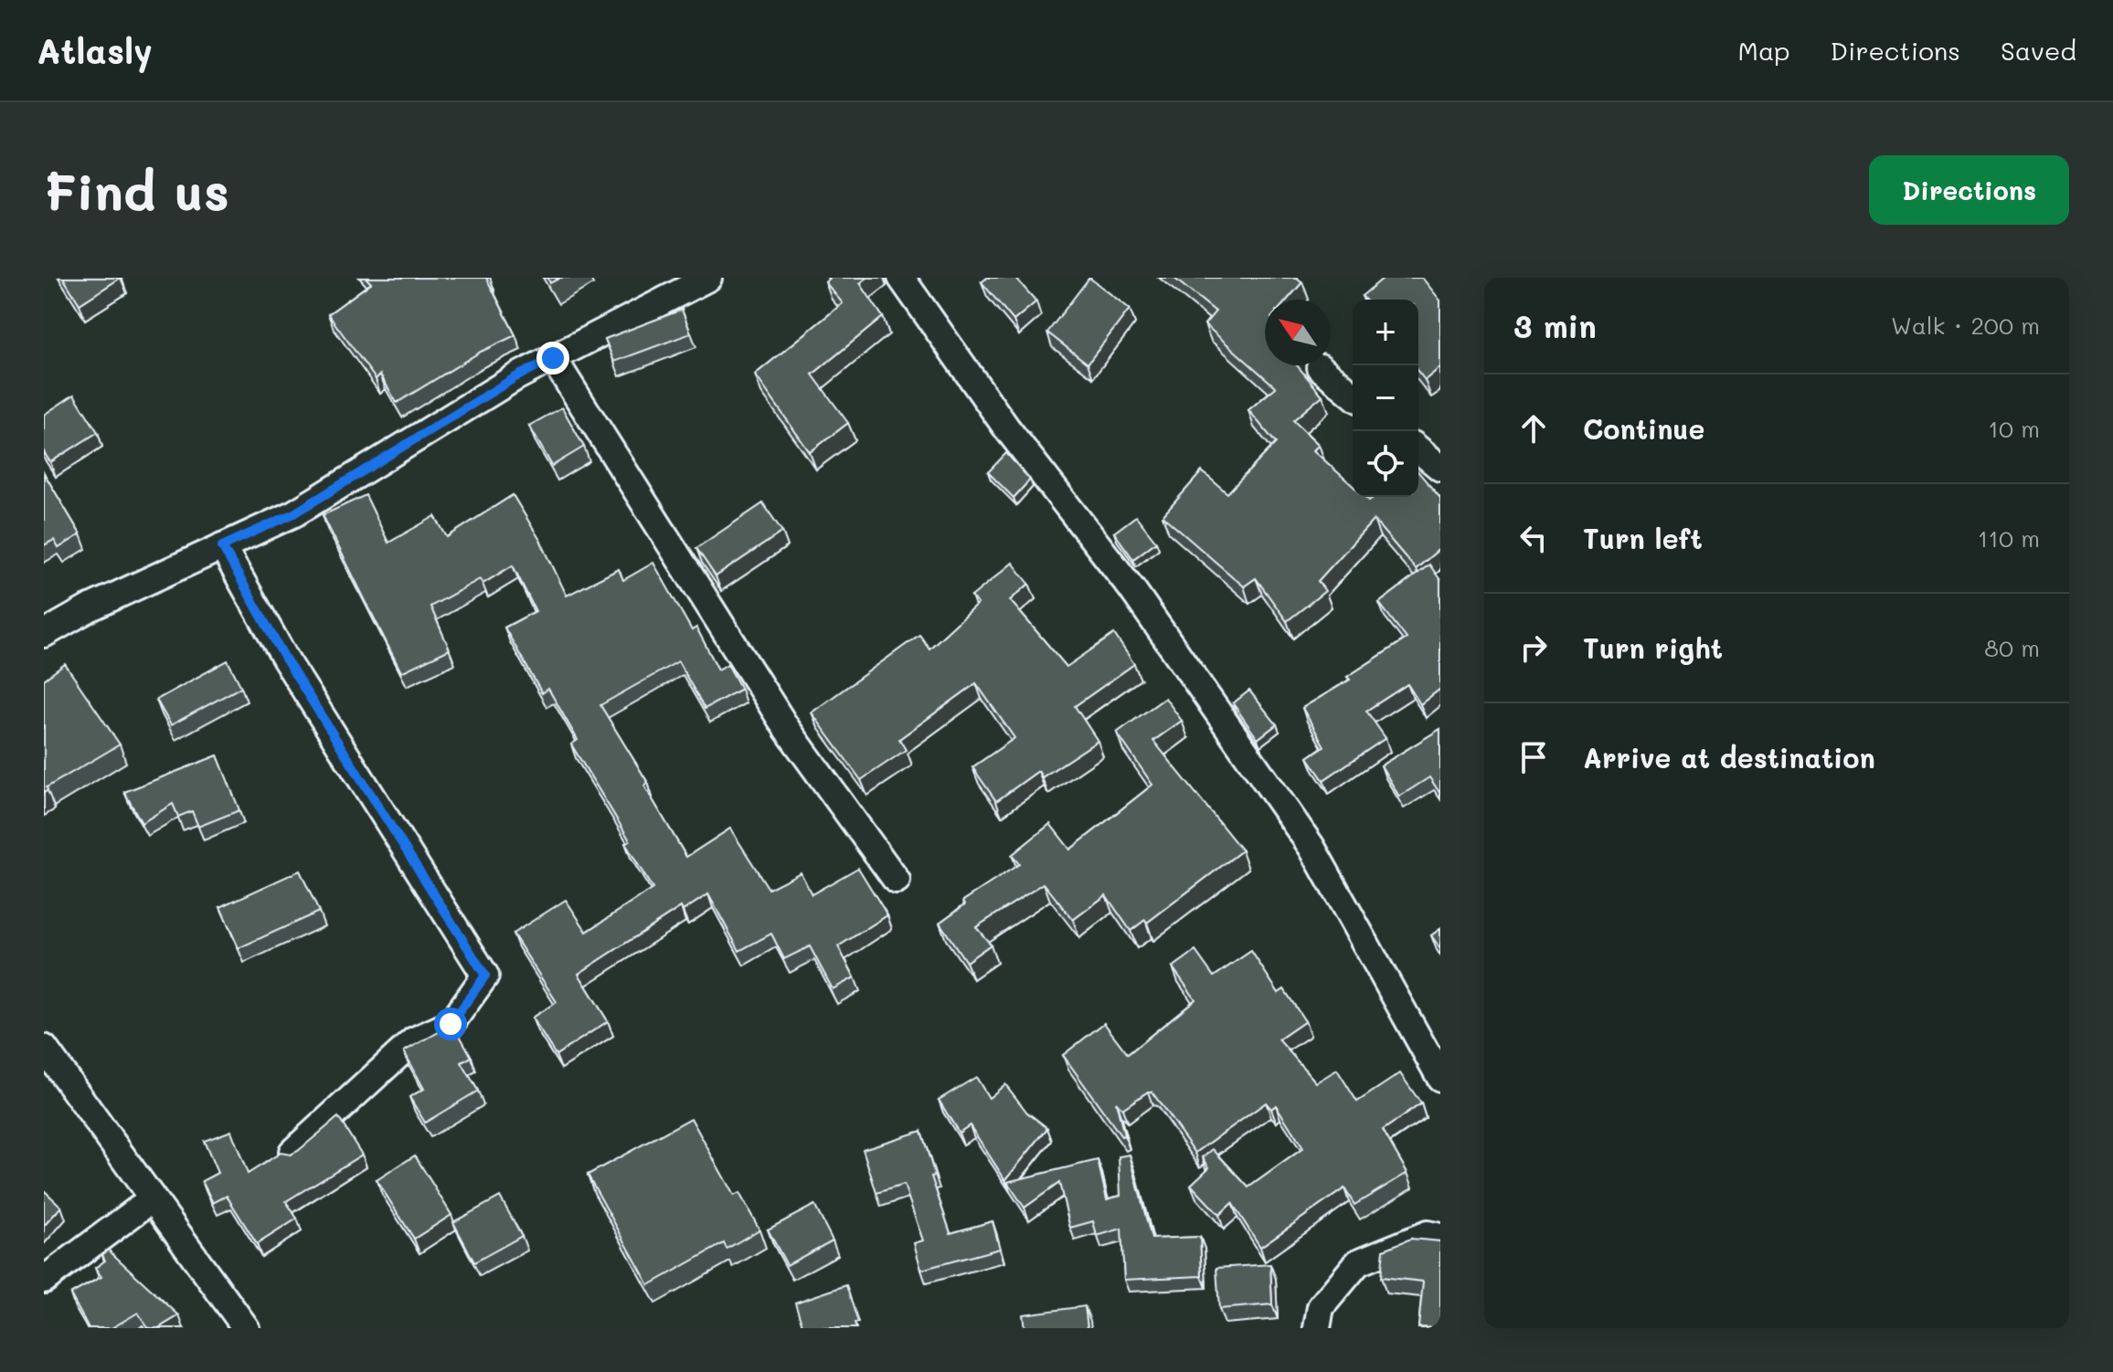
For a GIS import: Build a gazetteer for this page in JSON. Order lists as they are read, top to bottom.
{
  "north": "top left",
  "page": {
    "header": "Atlasly",
    "nav": ["Map", "Directions", "Saved"],
    "buttons": "Directions",
    "title": "Find us",
    "heading": ["3 min", "Walk · 200 m"],
    "map_buttons": ["+", "−"],
    "list": [
      ["Continue", "10 m"],
      ["Turn left", "110 m"],
      ["Turn right", "80 m"],
      "Arrive at destination"
    ]
  }
}
